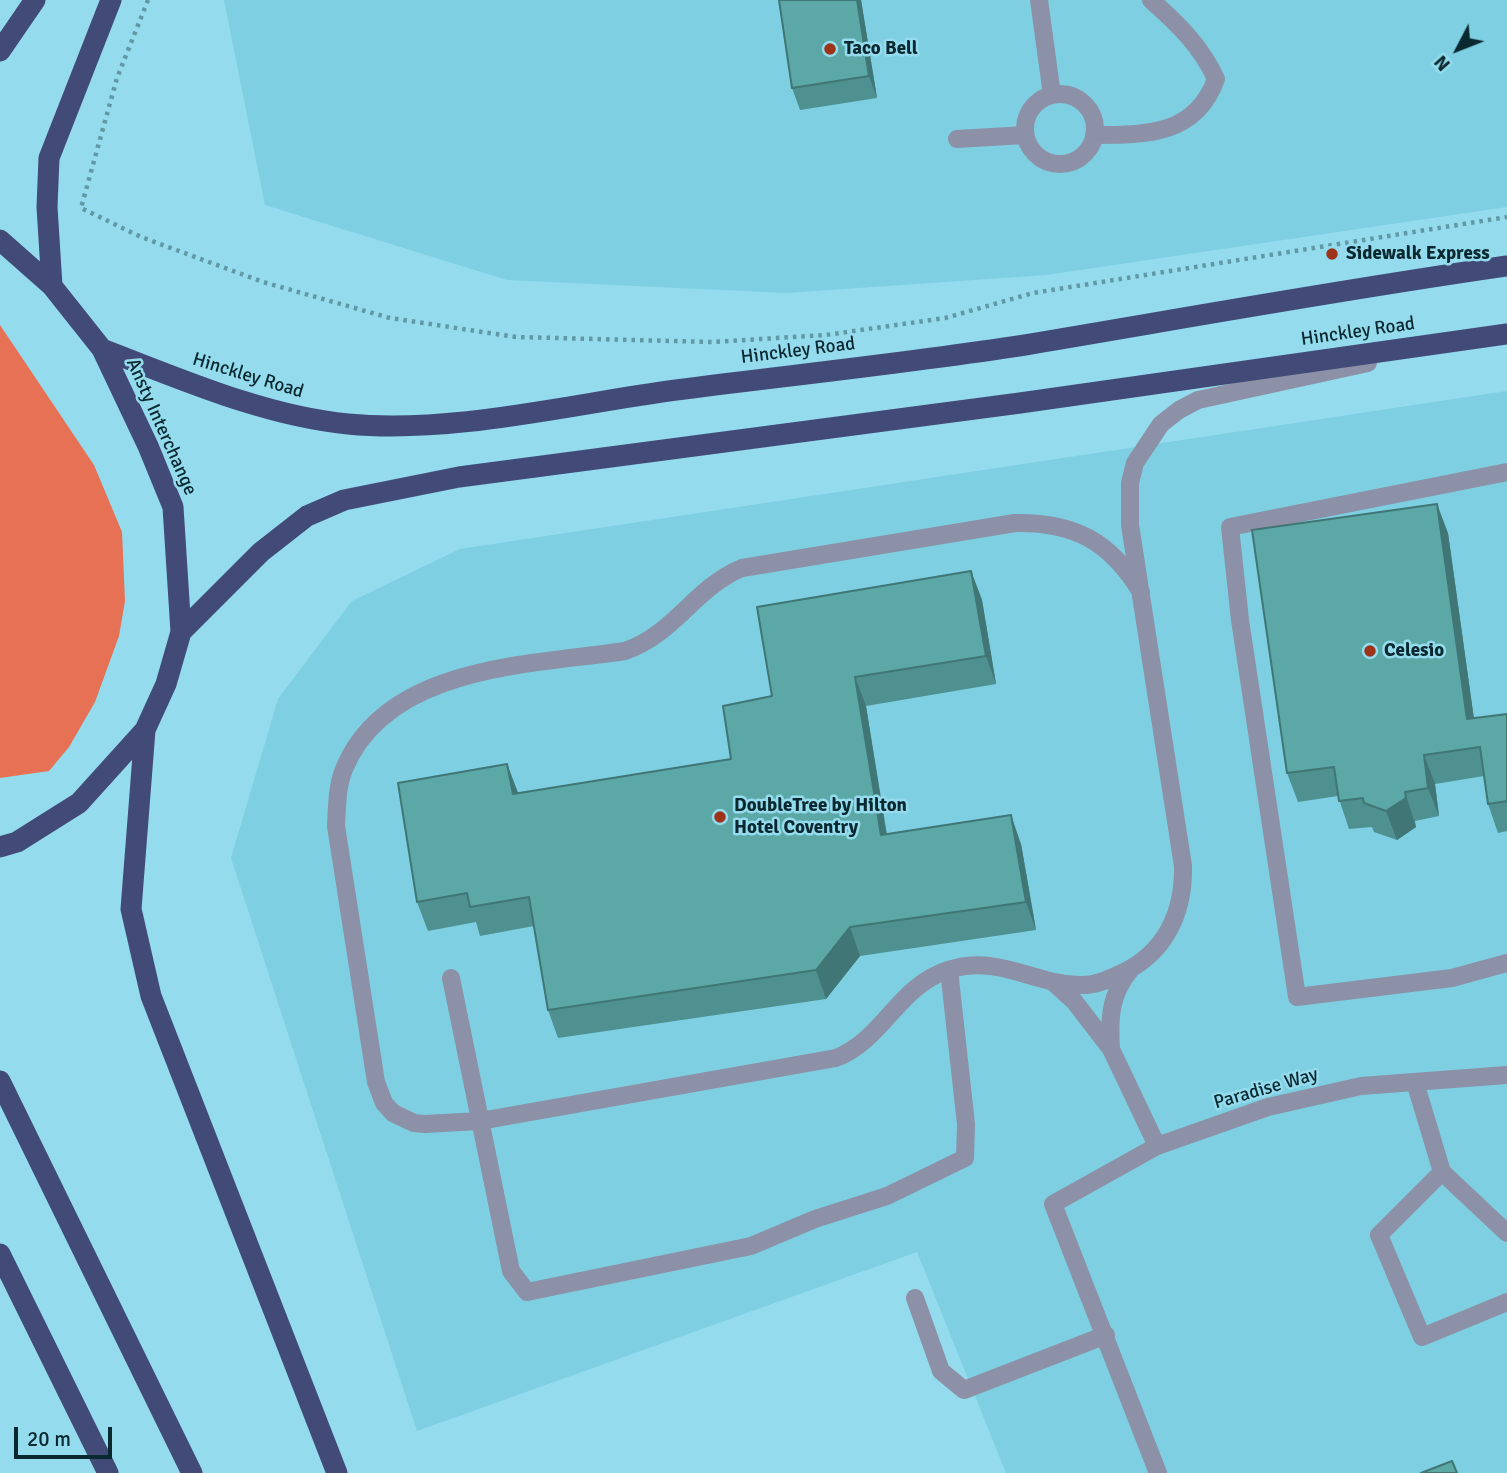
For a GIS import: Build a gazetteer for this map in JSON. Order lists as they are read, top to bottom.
{
  "streets": {
    "highway": ["Hinckley Road", "Ansty Interchange"],
    "street": ["Paradise Way"]
  },
  "crossings": [
    ["Hinckley Road", "Ansty Interchange"]
  ],
  "places": [
    "Taco Bell",
    "Sidewalk Express",
    "Celesio",
    "DoubleTree by Hilton Hotel Coventry"
  ],
  "scale_bar": "20 m",
  "north": "bottom left"
}
